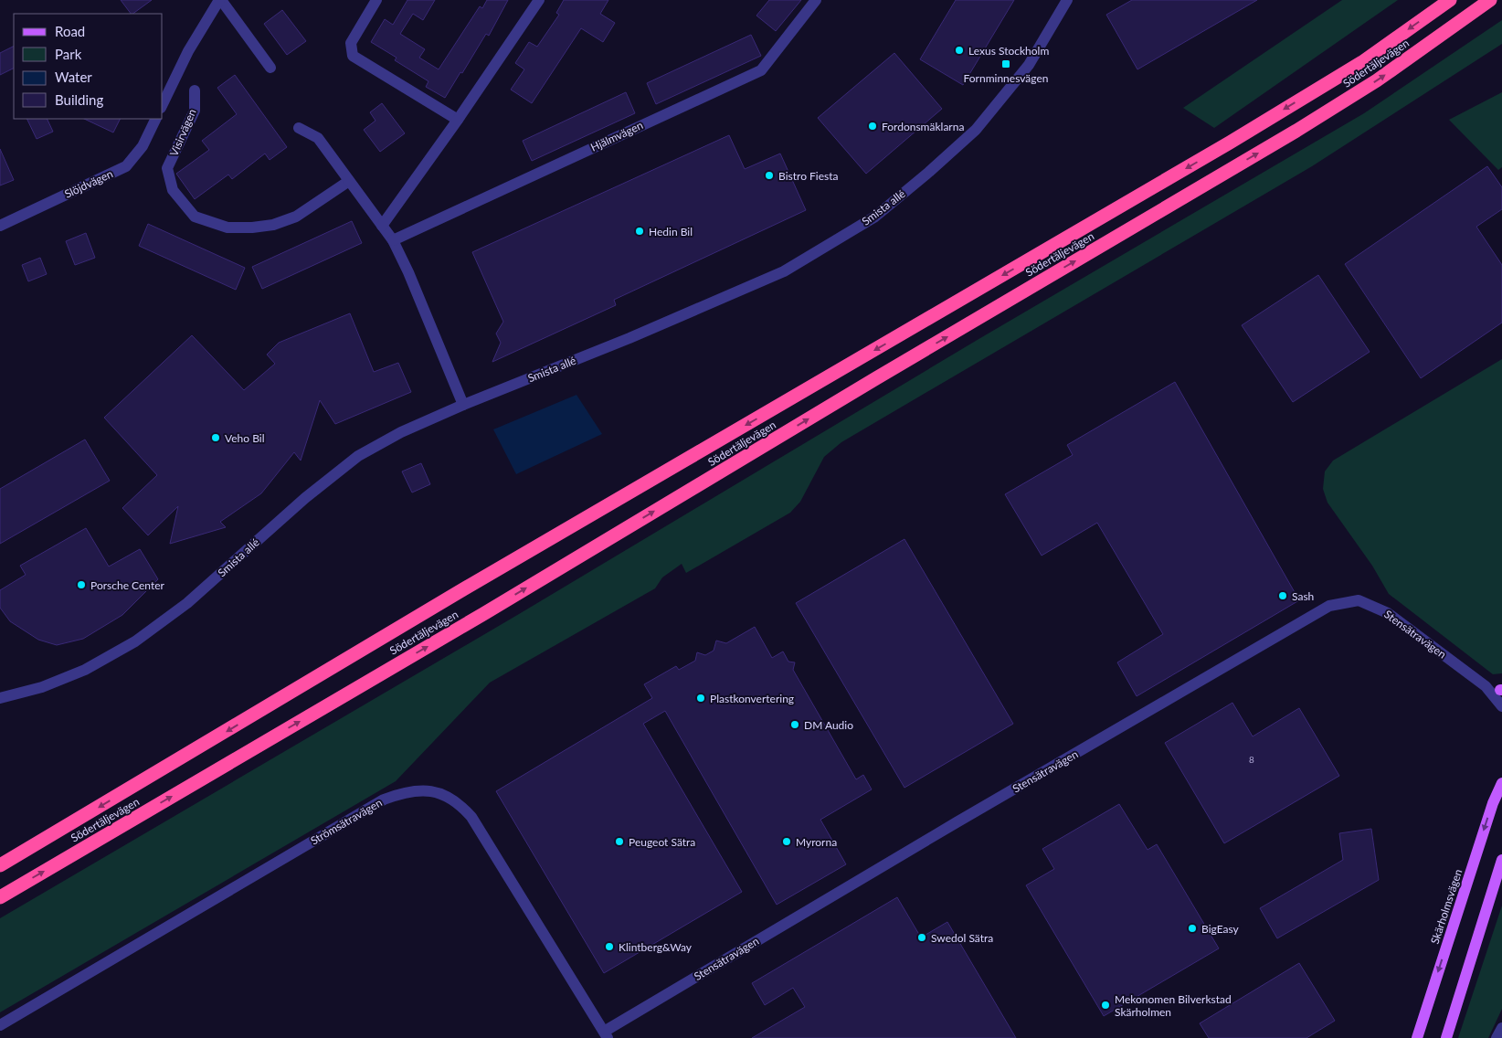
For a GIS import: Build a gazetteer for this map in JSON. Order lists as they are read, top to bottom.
{
  "streets": {
    "highway": ["Södertäljevägen"],
    "main road": ["Skärholmsvägen"],
    "street": [
      "Visirvägen",
      "Hjälmvägen",
      "Slöjdvägen",
      "Smista allé",
      "Stensätravägen",
      "Strömsätravägen"
    ]
  },
  "crossings": [
    ["Stensätravägen", "Strömsätravägen"]
  ],
  "places": {
    "other": [
      "Lexus Stockholm",
      "Fordonsmäklarna",
      "Bistro Fiesta",
      "Hedin Bil",
      "Veho Bil",
      "Porsche Center",
      "Sash",
      "Plastkonvertering",
      "DM Audio",
      "Peugeot Sätra",
      "Myrorna",
      "BigEasy",
      "Swedol Sätra",
      "Klintberg&Way",
      "Mekonomen Bilverkstad Skärholmen"
    ],
    "transit": ["Fornminnesvägen"]
  },
  "house_numbers": ["8"],
  "legend": [
    "Road",
    "Park",
    "Water",
    "Building"
  ]
}
